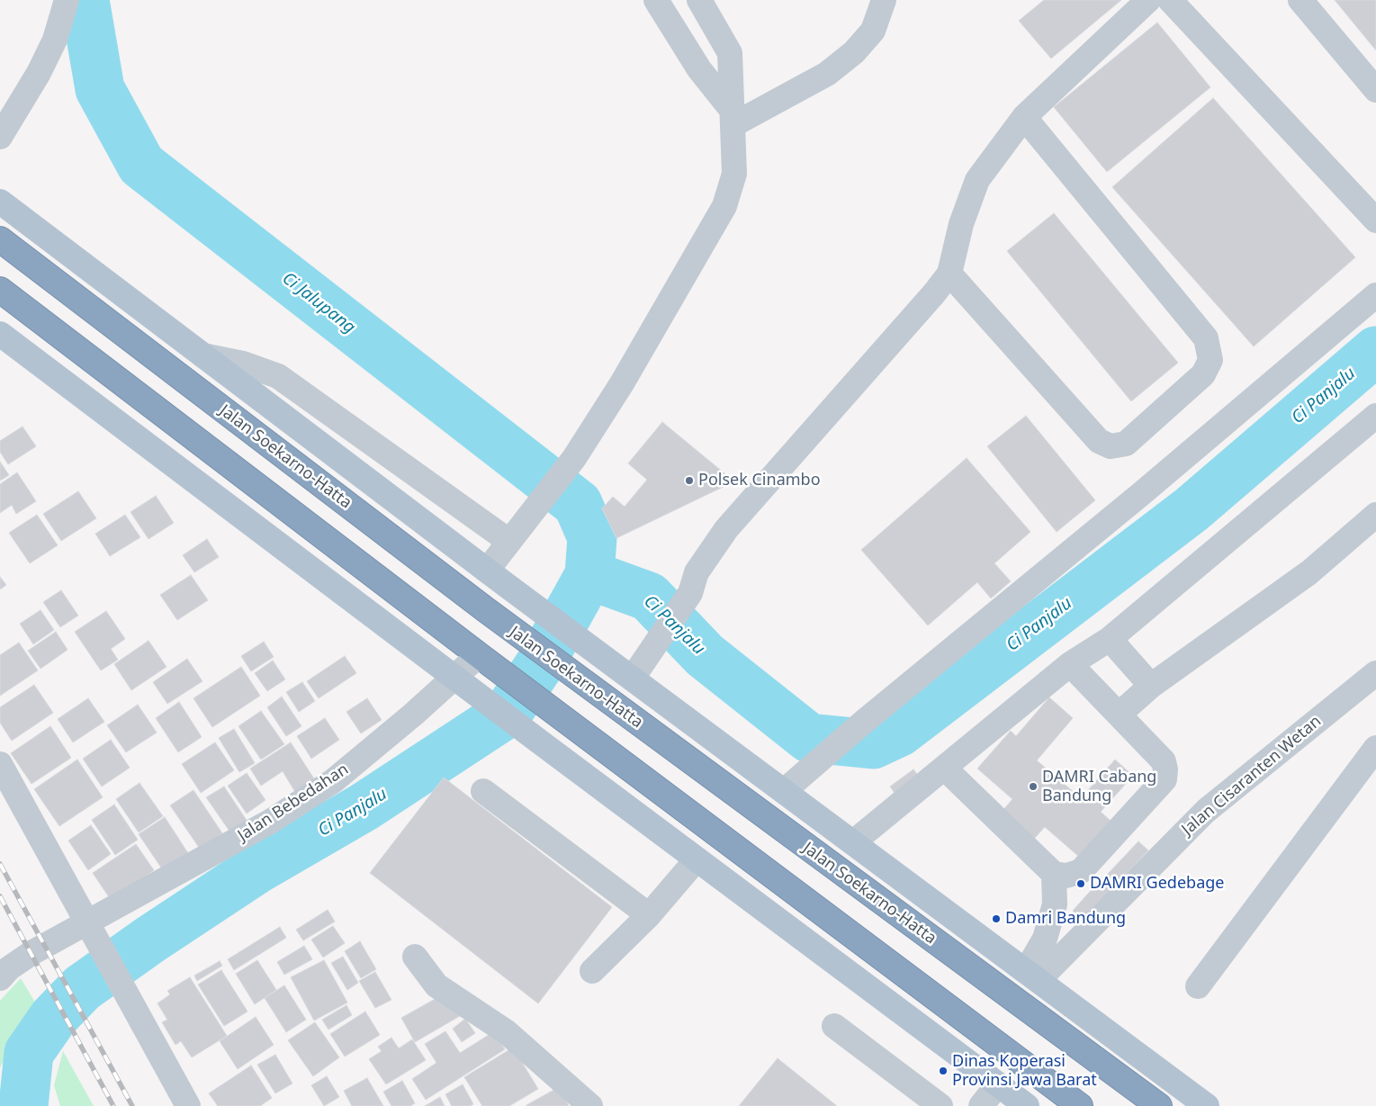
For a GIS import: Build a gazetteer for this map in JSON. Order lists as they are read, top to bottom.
{
  "streets": {
    "highway": ["Jalan Soekarno-Hatta"],
    "street": ["Jalan Cisaranten Wetan", "Jalan Bebedahan"]
  },
  "crossings": [
    ["Jalan Soekarno-Hatta", "Jalan Cisaranten Wetan"]
  ],
  "water": ["Ci Jalupang", "Ci Panjalu"],
  "places": [
    "Polsek Cinambo",
    "DAMRI Cabang Bandung",
    "DAMRI Gedebage",
    "Damri Bandung",
    "Dinas Koperasi Provinsi Jawa Barat"
  ]
}
